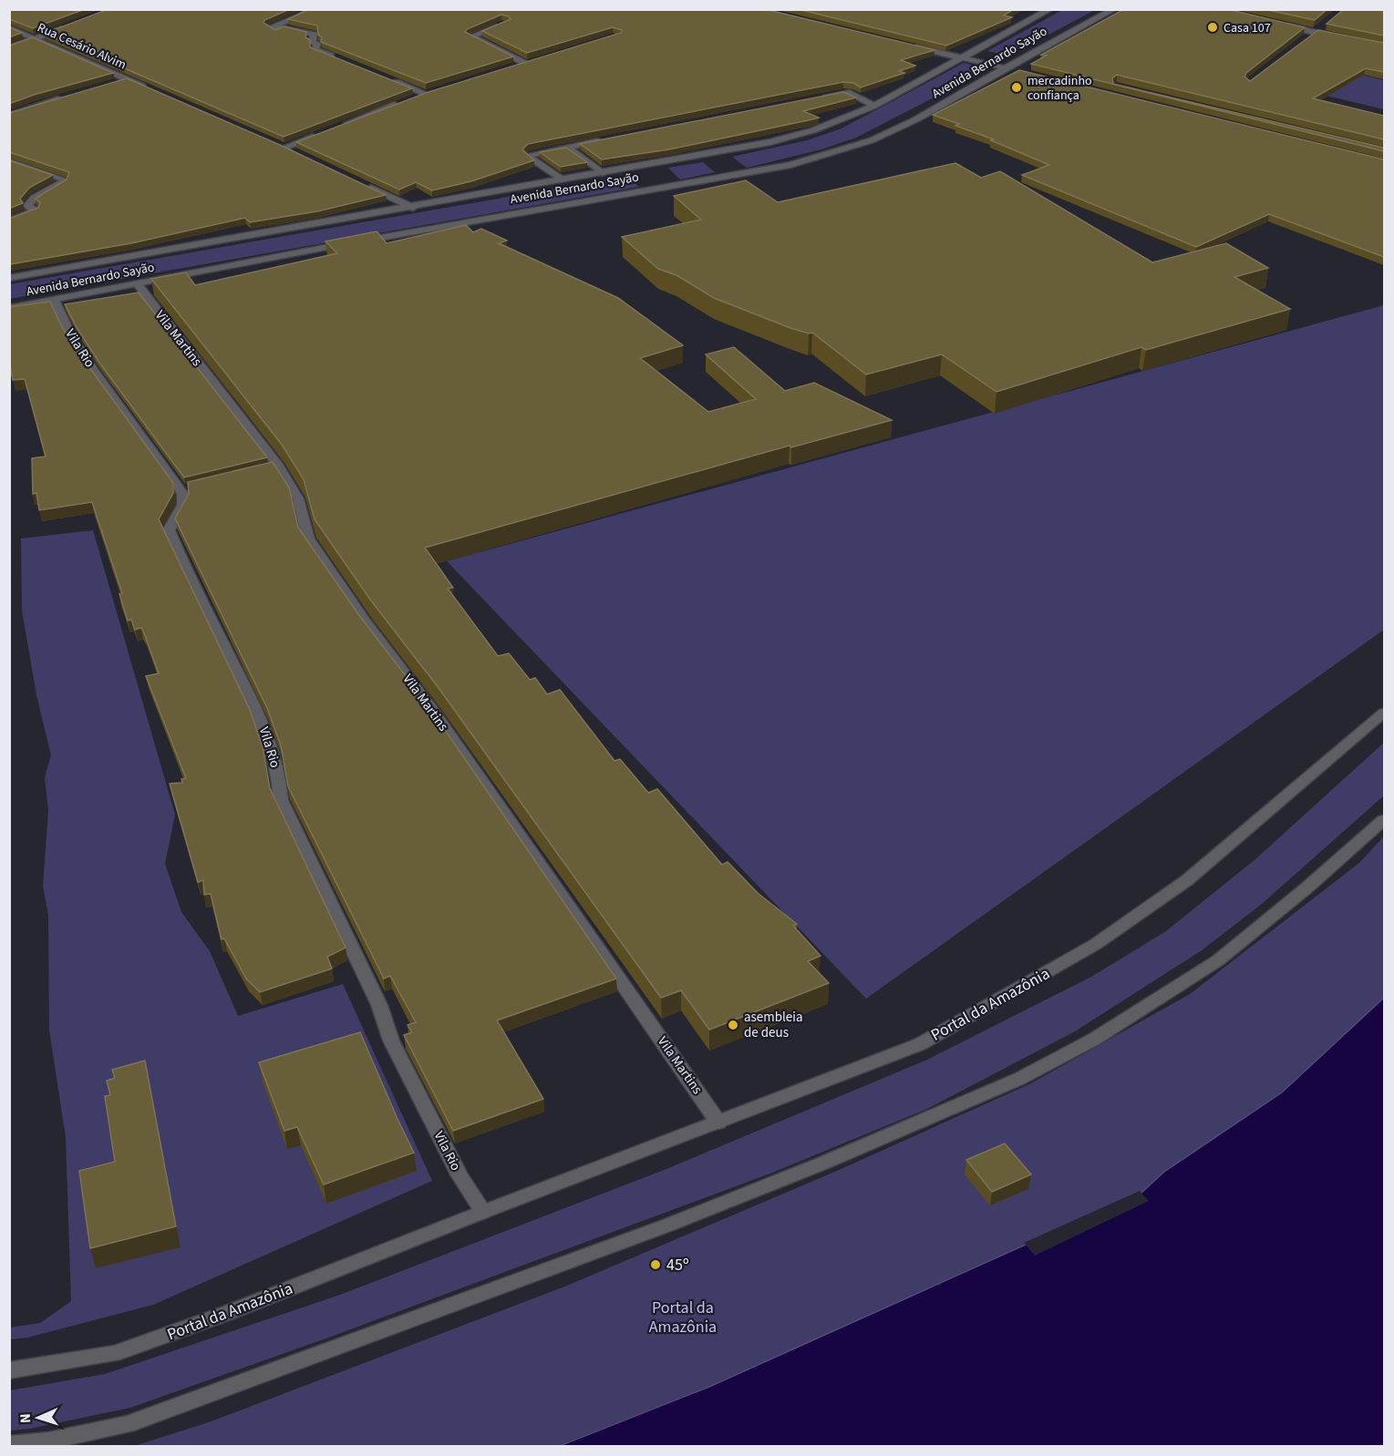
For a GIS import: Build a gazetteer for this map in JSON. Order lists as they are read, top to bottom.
{
  "streets": {
    "street": [
      "Rua Cesário Alvim",
      "Avenida Bernardo Sayão",
      "Vila Martins",
      "Vila Rio",
      "Portal da Amazônia"
    ]
  },
  "crossings": [
    ["Avenida Bernardo Sayão", "Vila Martins"],
    ["Avenida Bernardo Sayão", "Vila Rio"],
    ["Vila Martins", "Portal da Amazônia"],
    ["Vila Rio", "Portal da Amazônia"]
  ],
  "parks": ["Portal da Amazônia"],
  "places": [
    "Casa 107",
    "mercadinho confiança",
    "asembleia de deus",
    "45º"
  ],
  "north": "left"
}
